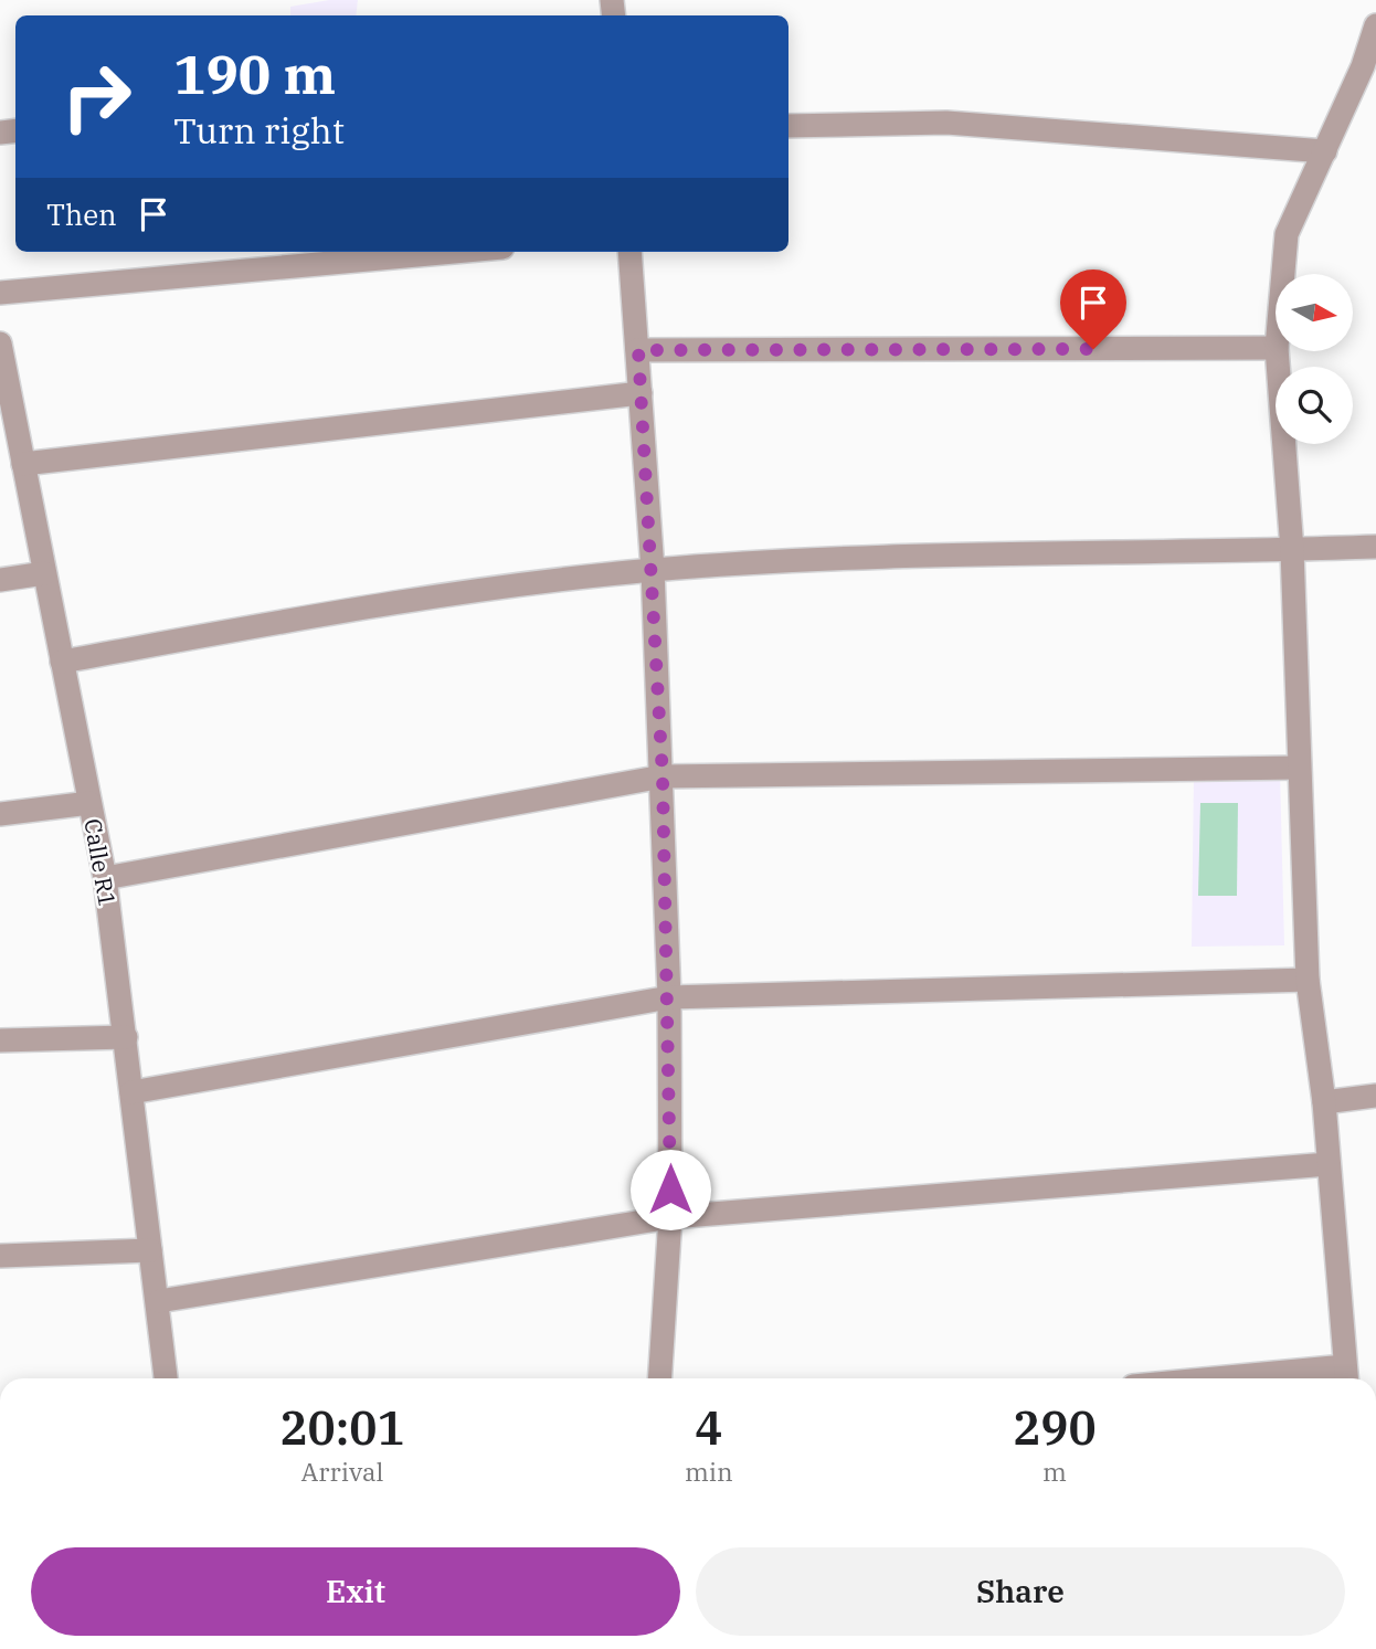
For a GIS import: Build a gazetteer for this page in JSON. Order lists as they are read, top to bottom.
{
  "streets": {
    "street": ["Calle R1"]
  },
  "north": "right",
  "page": {
    "turn": ["190 m", "Turn right"],
    "then": "Then",
    "eta": [
      "20:01",
      "Arrival",
      "4",
      "min",
      "290",
      "m"
    ],
    "buttons": ["Exit", "Share"]
  }
}
